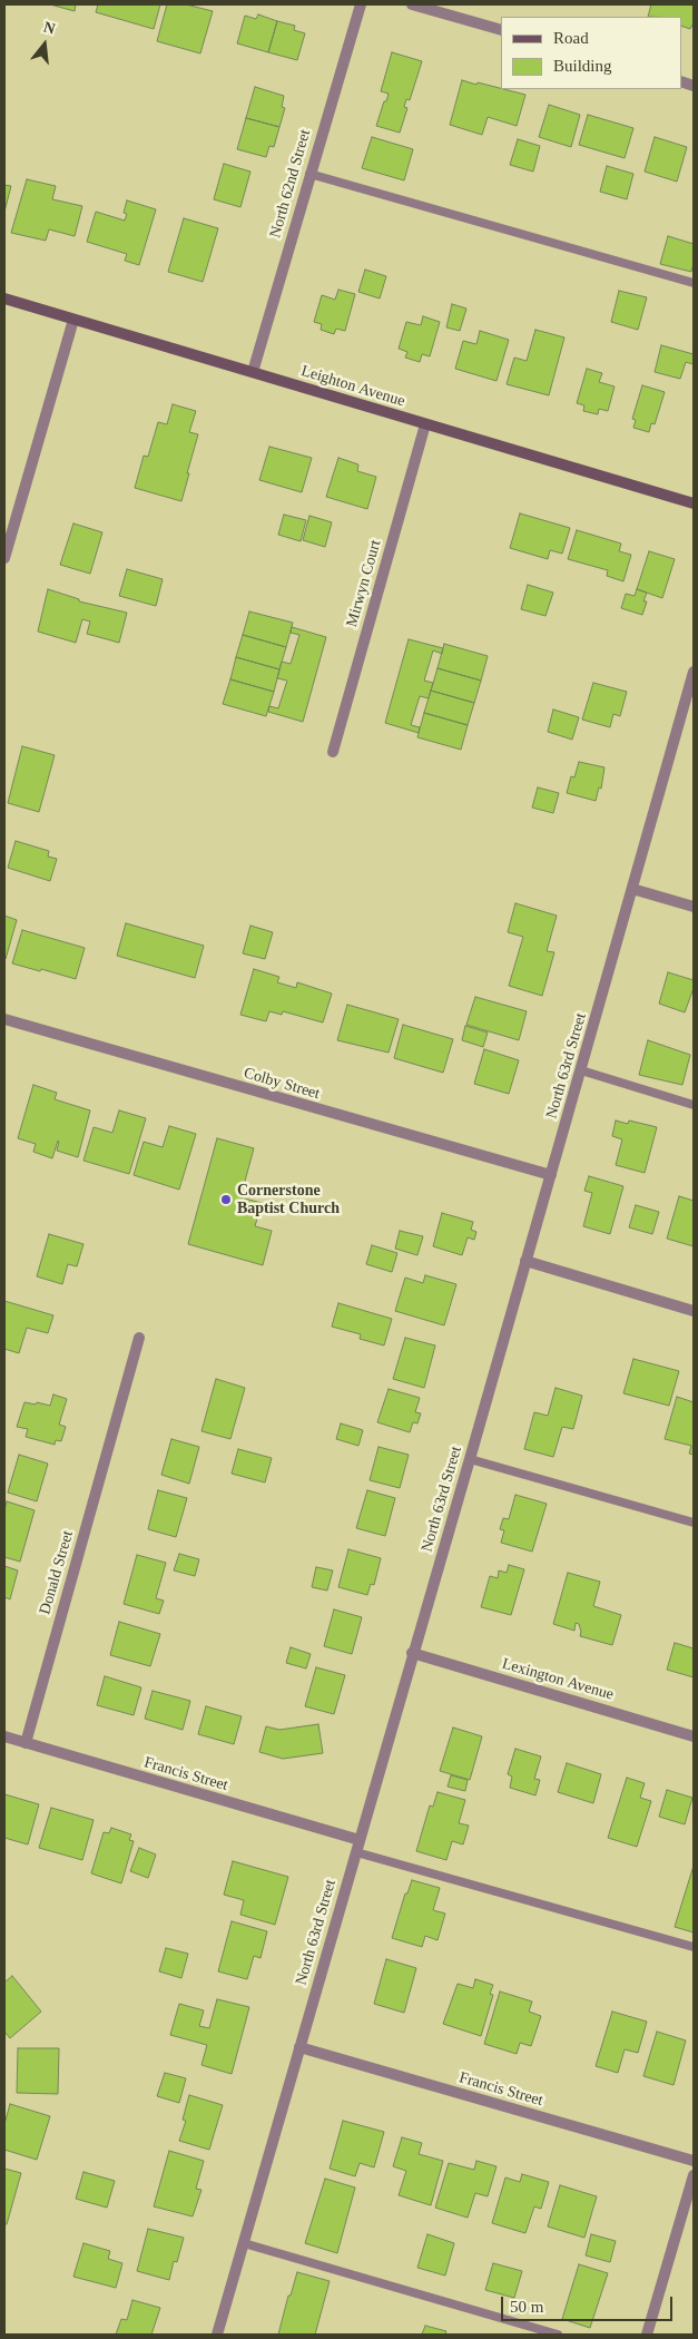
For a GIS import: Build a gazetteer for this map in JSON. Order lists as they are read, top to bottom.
{
  "streets": {
    "street": [
      "North 62nd Street",
      "Leighton Avenue",
      "Mirwyn Court",
      "North 63rd Street",
      "Colby Street",
      "Donald Street",
      "Lexington Avenue",
      "Francis Street"
    ]
  },
  "crossings": [
    ["North 62nd Street", "Leighton Avenue"],
    ["Leighton Avenue", "Mirwyn Court"],
    ["North 63rd Street", "Colby Street"],
    ["North 63rd Street", "Lexington Avenue"],
    ["North 63rd Street", "Francis Street"],
    ["Donald Street", "Francis Street"]
  ],
  "places": ["Cornerstone Baptist Church"],
  "legend": ["Road", "Building"],
  "scale_bar": "50 m",
  "north": "top"
}
